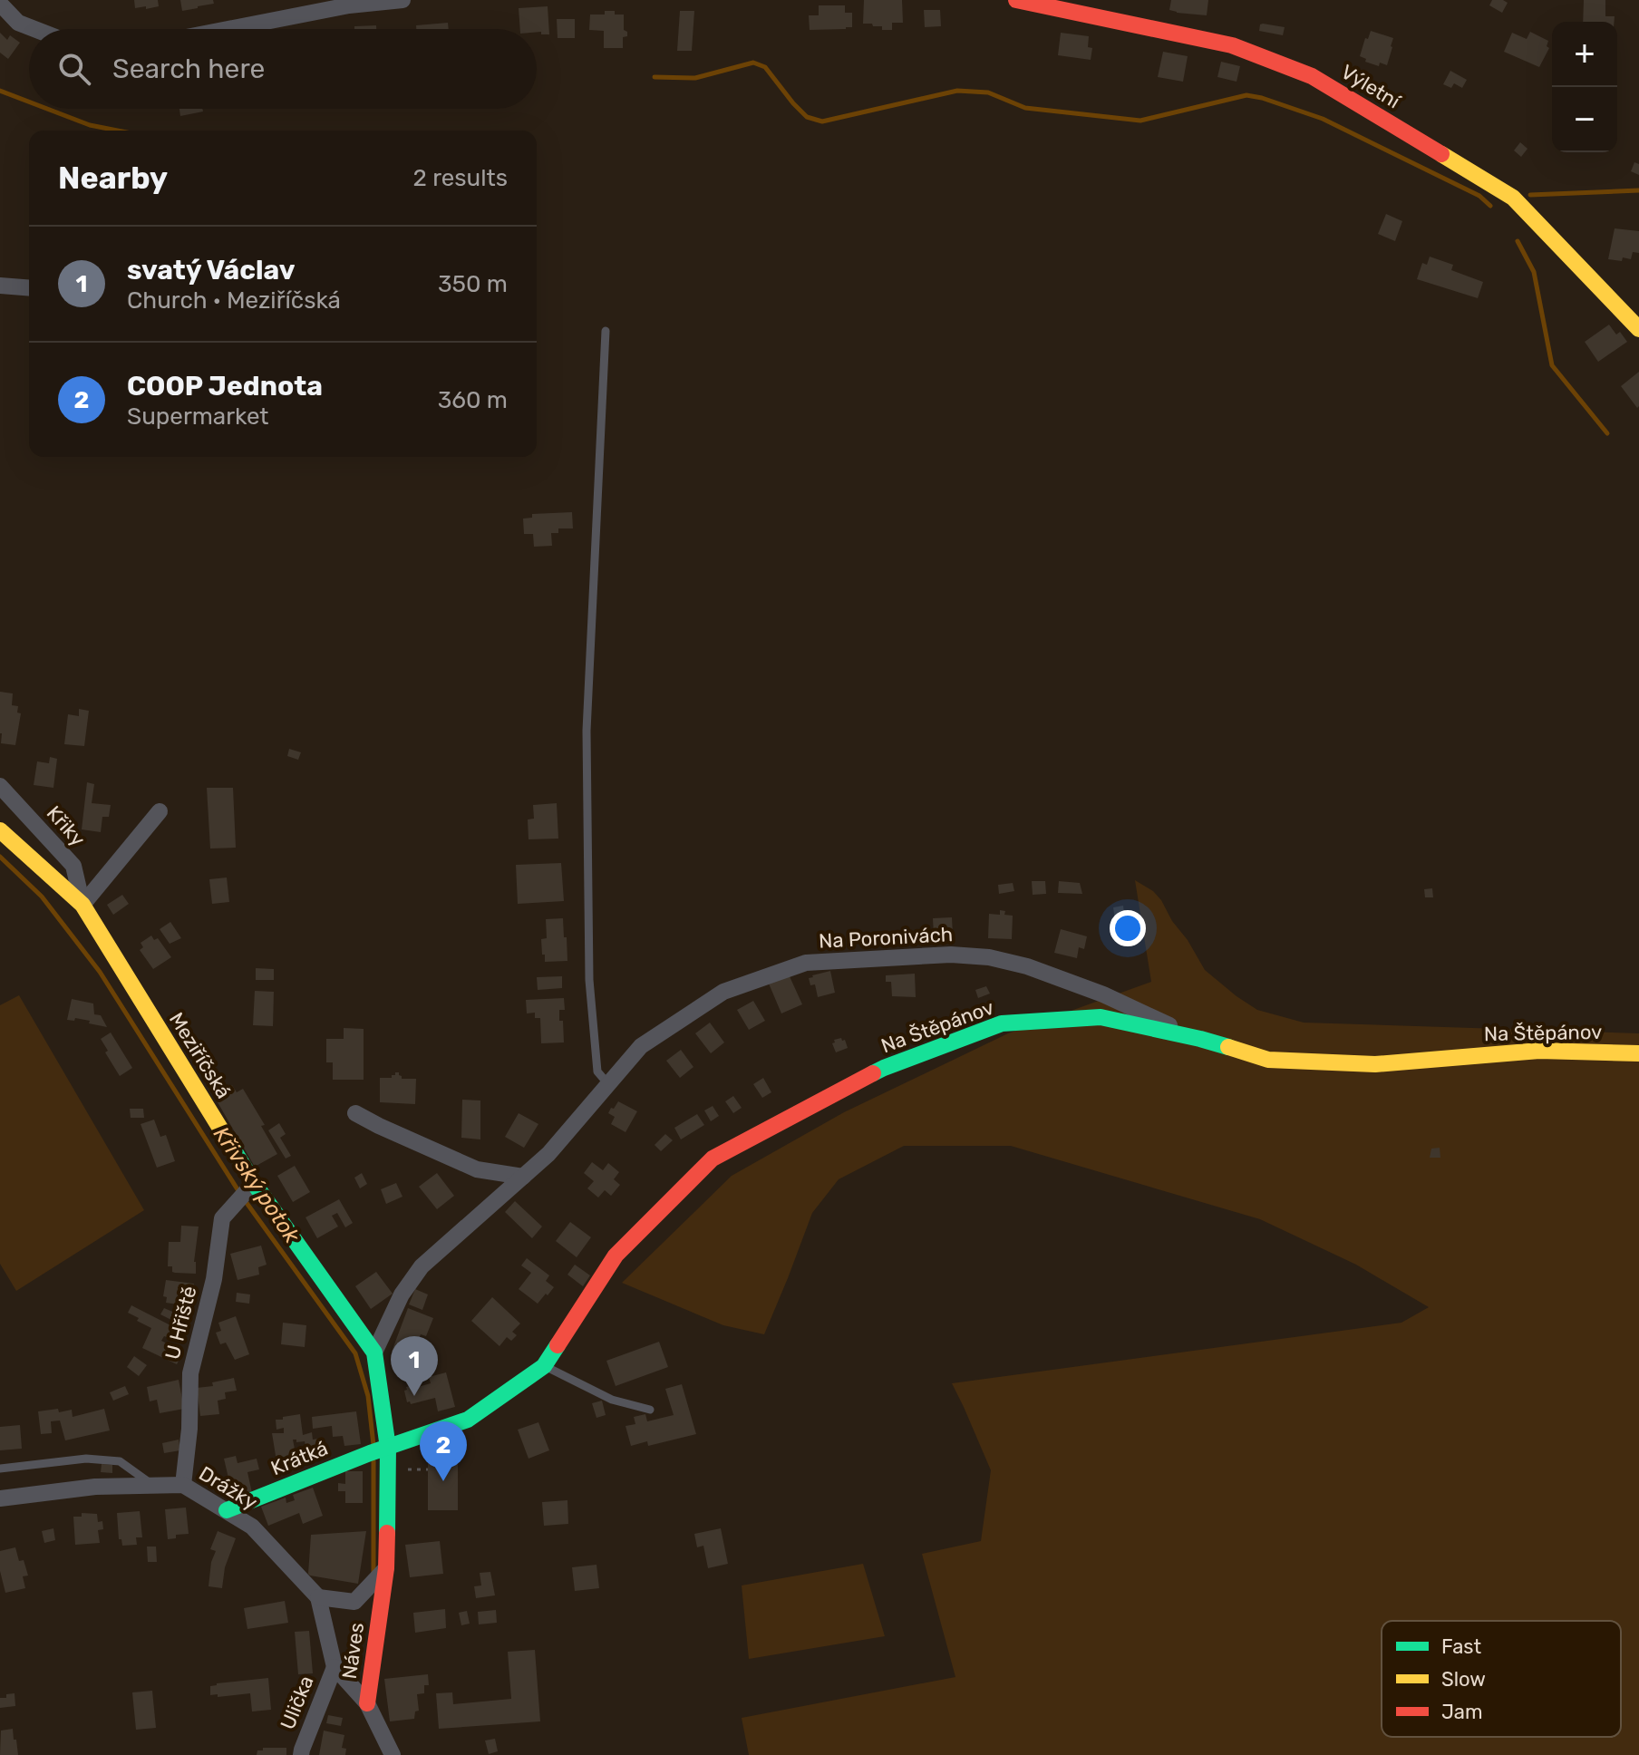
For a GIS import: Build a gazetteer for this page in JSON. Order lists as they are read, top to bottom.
{
  "streets": {
    "street": [
      "Výletní",
      "Křiky",
      "Na Poronivách",
      "Na Štěpánov",
      "Meziříčská",
      "U Hřiště",
      "Krátká",
      "Drážky",
      "Náves",
      "Ulička"
    ]
  },
  "crossings": [
    ["Křiky", "Meziříčská"],
    ["Na Poronivách", "Na Štěpánov"],
    ["Na Poronivách", "Meziříčská"],
    ["Na Štěpánov", "Meziříčská"],
    ["Na Štěpánov", "Krátká"],
    ["Meziříčská", "U Hřiště"],
    ["Meziříčská", "Krátká"],
    ["Meziříčská", "Náves"],
    ["U Hřiště", "Drážky"],
    ["Krátká", "Drážky"],
    ["Drážky", "Náves"],
    ["Náves", "Ulička"]
  ],
  "water": ["Křivský potok"],
  "legend": ["Fast", "Slow", "Jam"],
  "page": {
    "map_buttons": ["+", "−"],
    "search": "Search here",
    "heading": ["Nearby", "2 results"],
    "list": [
      {
        "mark": "1",
        "name": "svatý Václav",
        "note": "Church · Meziříčská",
        "value": "350 m"
      },
      {
        "mark": "2",
        "name": "COOP Jednota",
        "note": "Supermarket",
        "value": "360 m"
      }
    ],
    "pins": ["1", "2"]
  }
}
